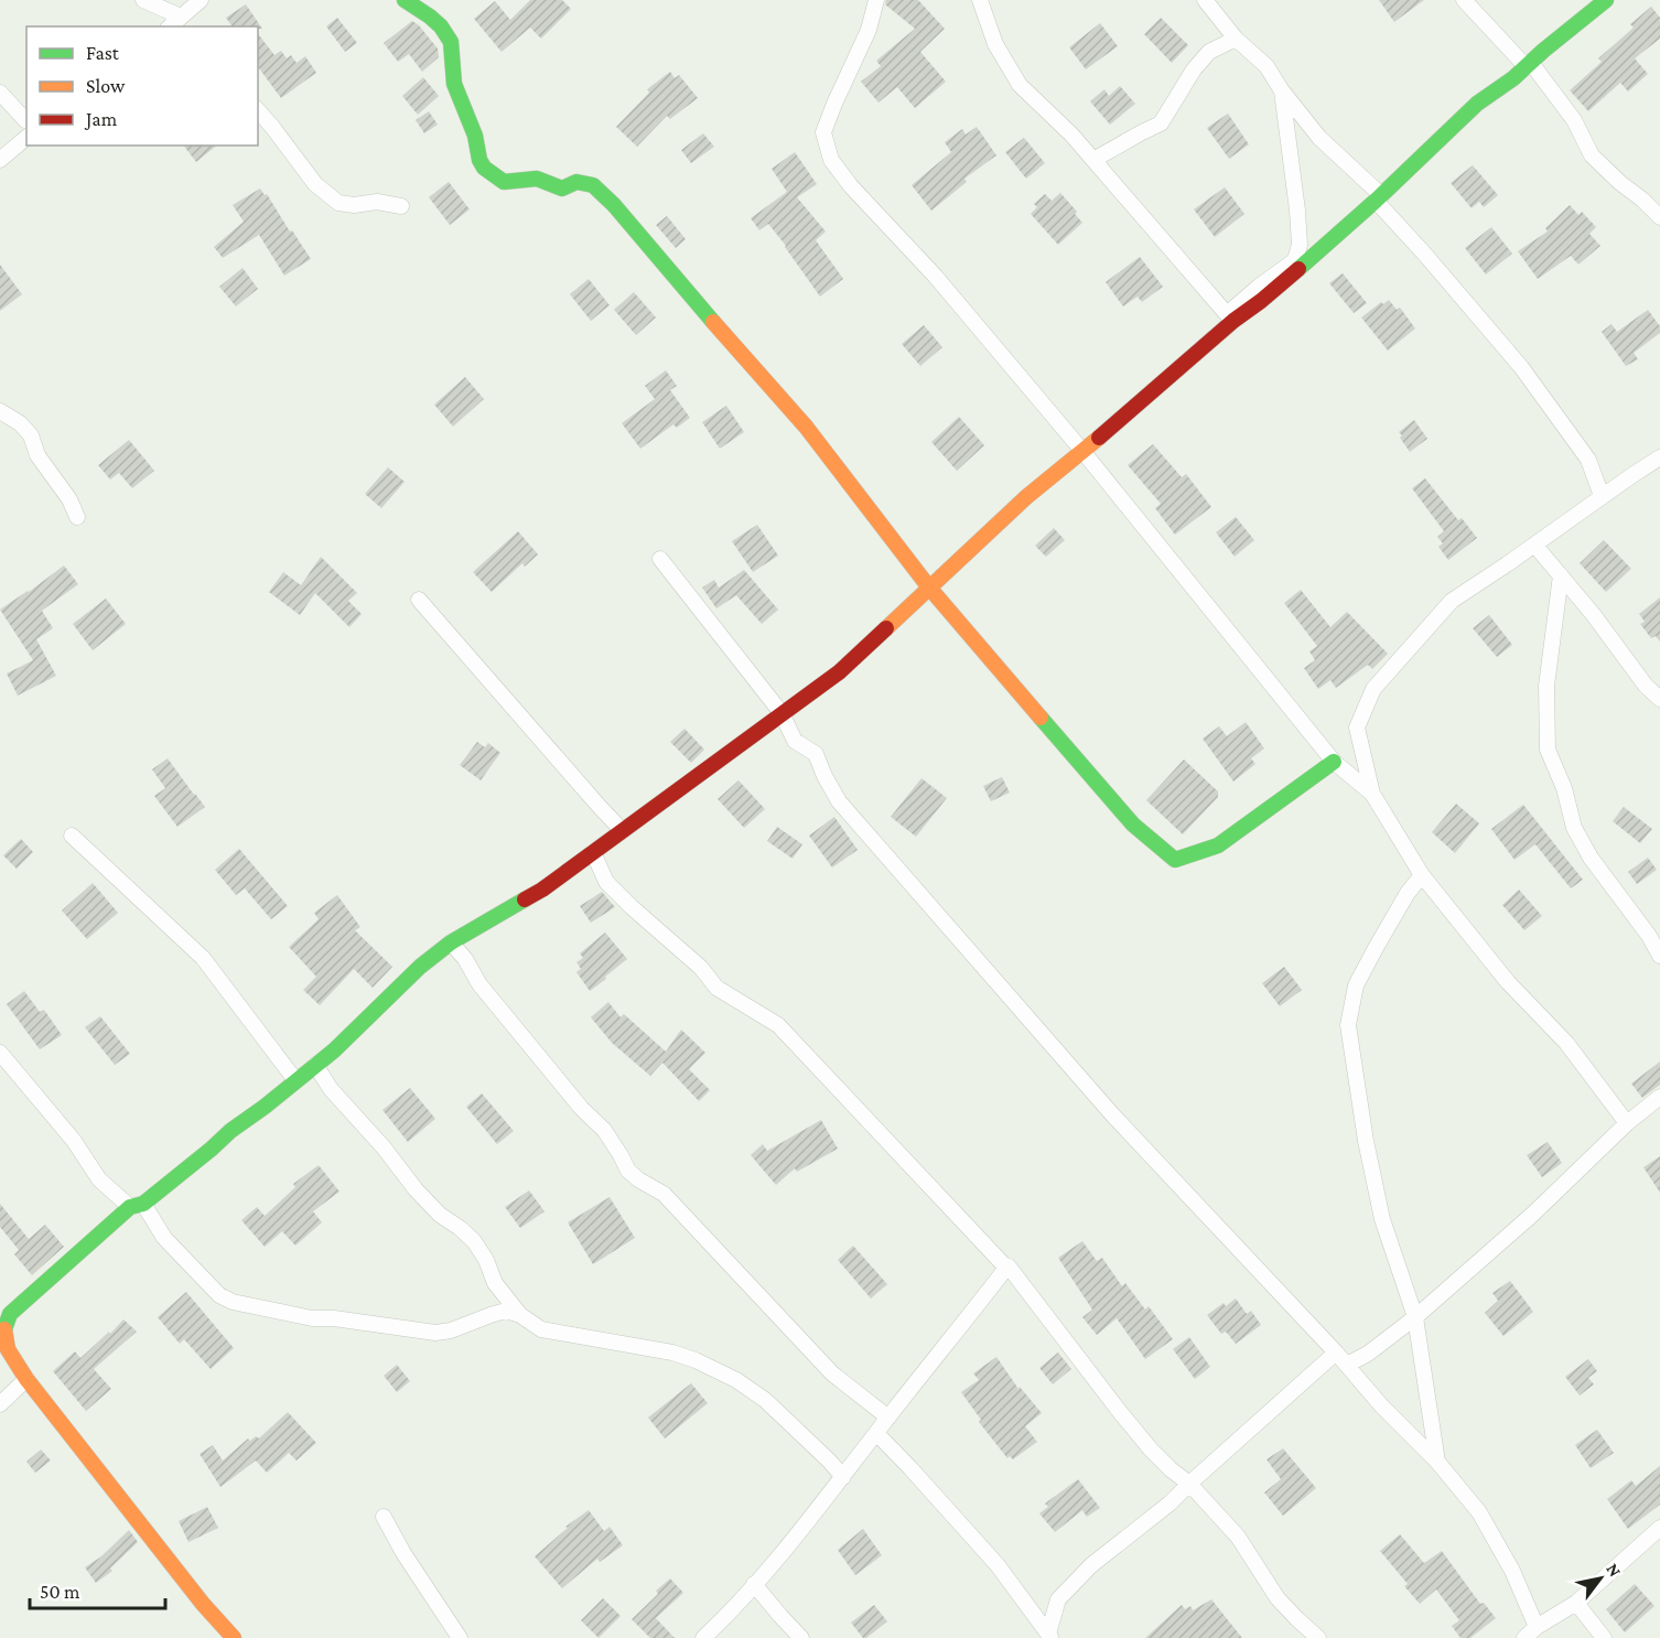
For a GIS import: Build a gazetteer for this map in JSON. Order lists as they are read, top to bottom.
{
  "legend": ["Fast", "Slow", "Jam"],
  "scale_bar": "50 m",
  "north": "top right"
}
